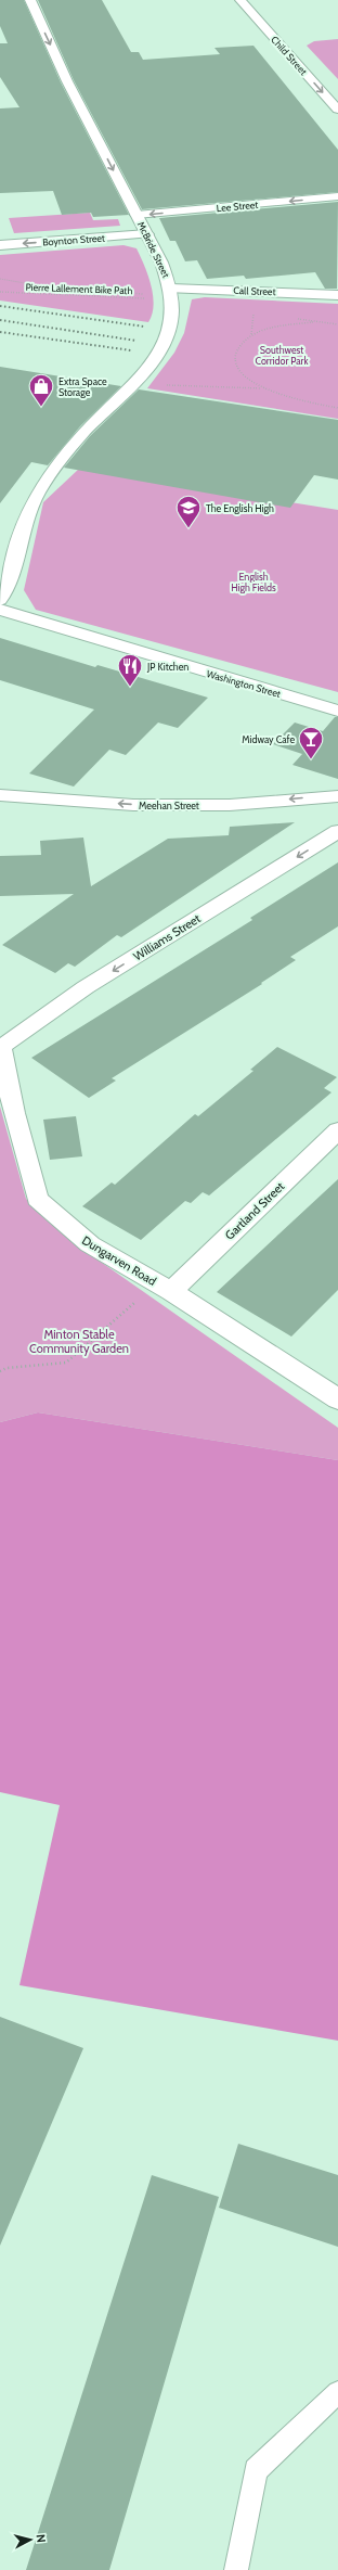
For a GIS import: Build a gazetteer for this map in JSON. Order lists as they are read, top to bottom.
{
  "streets": {
    "street": [
      "Child Street",
      "Lee Street",
      "Boynton Street",
      "McBride Street",
      "Call Street",
      "Washington Street",
      "Meehan Street",
      "Williams Street",
      "Gartland Street",
      "Dungarven Road"
    ],
    "path": ["Pierre Lallement Bike Path"]
  },
  "crossings": [
    ["Lee Street", "McBride Street"],
    ["Boynton Street", "McBride Street"],
    ["McBride Street", "Call Street"],
    ["Williams Street", "Dungarven Road"],
    ["Gartland Street", "Dungarven Road"]
  ],
  "one_way": [
    "Child Street",
    "Lee Street",
    "Boynton Street",
    "Meehan Street",
    "Williams Street"
  ],
  "parks": ["Southwest Corridor Park", "English High Fields", "Minton Stable Community Garden"],
  "places": {
    "shop": ["Extra Space Storage"],
    "school or university": ["The English High"],
    "restaurant": ["JP Kitchen"],
    "bar": ["Midway Cafe"]
  },
  "north": "right"
}
